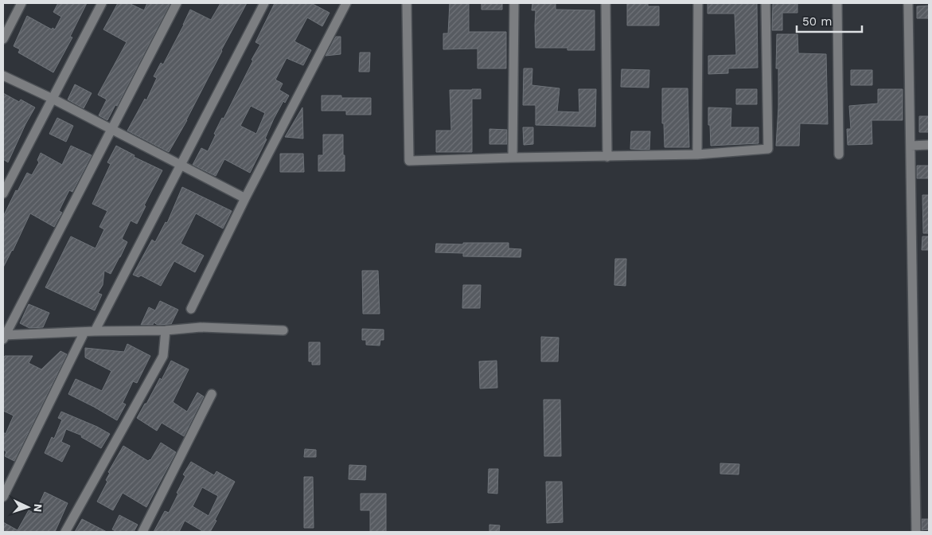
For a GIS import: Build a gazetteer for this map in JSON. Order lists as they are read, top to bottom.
{
  "scale_bar": "50 m",
  "north": "right"
}
